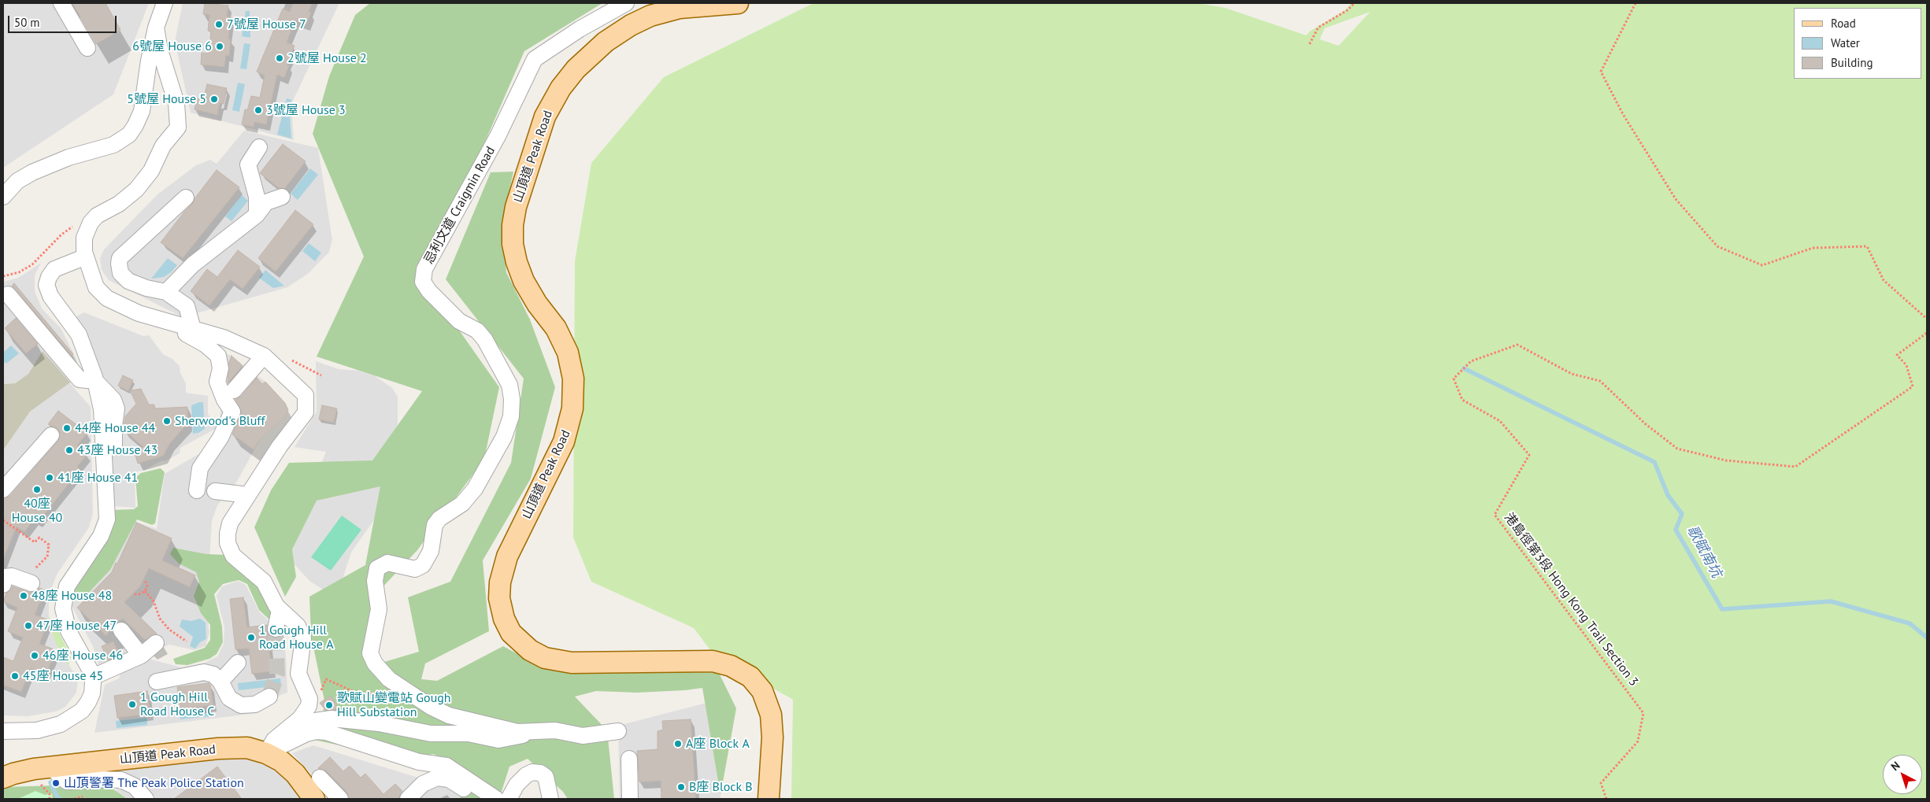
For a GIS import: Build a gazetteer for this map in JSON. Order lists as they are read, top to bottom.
{
  "streets": {
    "main road": ["山頂道 Peak Road"],
    "street": ["忌利文道 Craigmin Road"],
    "path": ["港島徑第3段 Hong Kong Trail Section 3"]
  },
  "water": ["歌賦南坑"],
  "places": [
    "7號屋 House 7",
    "6號屋 House 6",
    "2號屋 House 2",
    "5號屋 House 5",
    "3號屋 House 3",
    "Sherwood's Bluff",
    "44座 House 44",
    "43座 House 43",
    "41座 House 41",
    "40座 House 40",
    "48座 House 48",
    "47座 House 47",
    "1 Gough Hill Road House A",
    "46座 House 46",
    "45座 House 45",
    "1 Gough Hill Road House C",
    "歌賦山變電站 Gough Hill Substation",
    "A座 Block A",
    "山頂警署 The Peak Police Station",
    "B座 Block B"
  ],
  "legend": ["Road", "Water", "Building"],
  "scale_bar": "50 m",
  "north": "top left"
}
